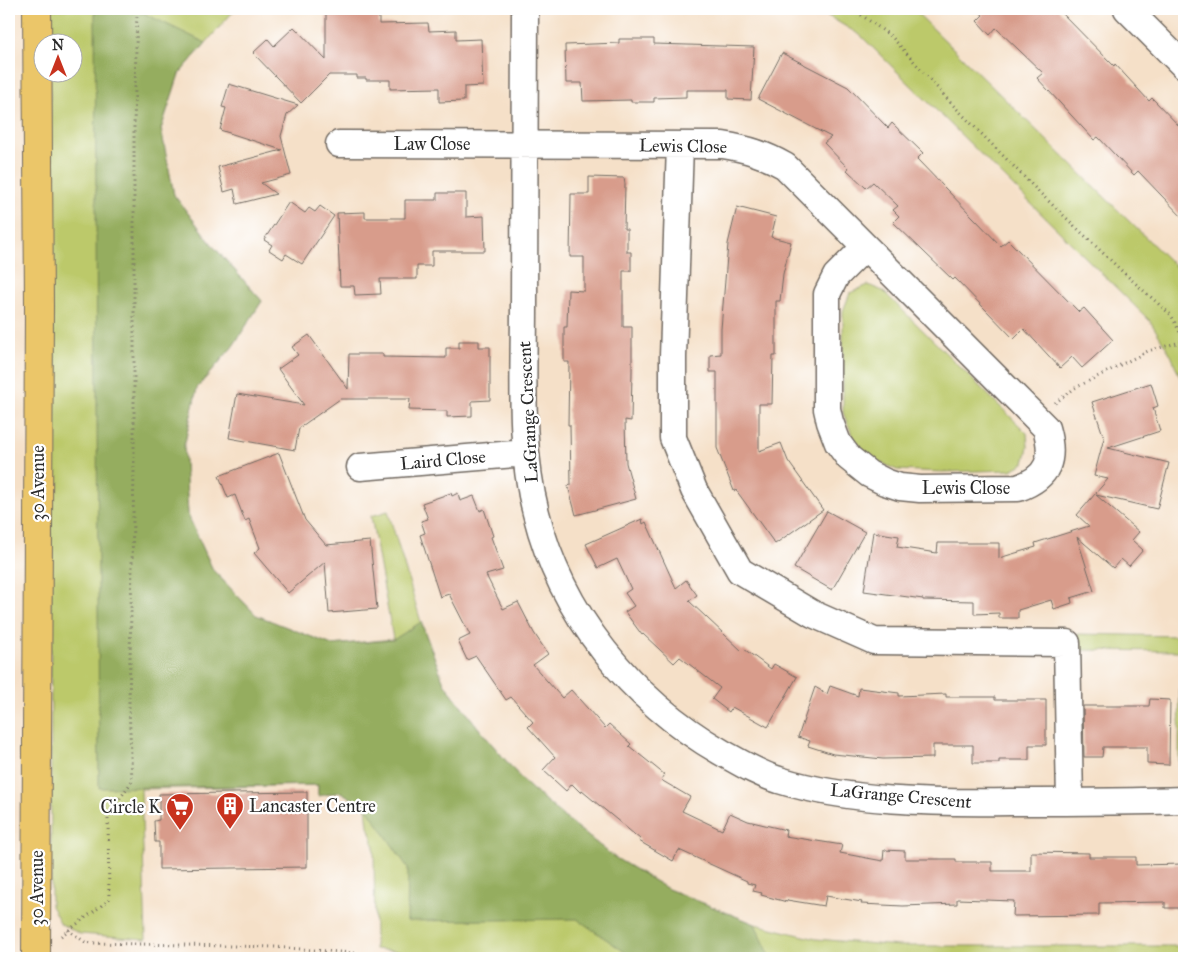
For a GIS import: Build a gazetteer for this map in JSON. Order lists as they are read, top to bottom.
{
  "streets": {
    "main road": ["30 Avenue"],
    "street": [
      "Law Close",
      "Lewis Close",
      "LaGrange Crescent",
      "Laird Close"
    ]
  },
  "crossings": [
    ["Law Close", "Lewis Close"],
    ["Law Close", "LaGrange Crescent"],
    ["Lewis Close", "LaGrange Crescent"],
    ["LaGrange Crescent", "Laird Close"]
  ],
  "places": {
    "building": ["Lancaster Centre"],
    "supermarket": ["Circle K"]
  },
  "north": "top"
}
